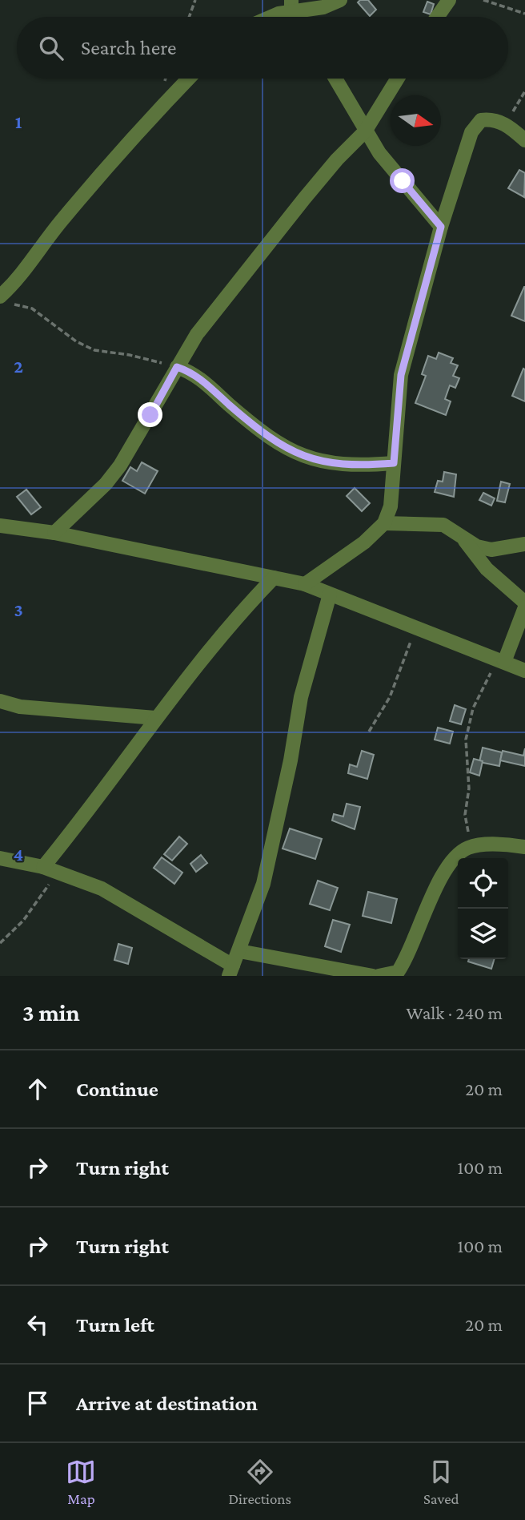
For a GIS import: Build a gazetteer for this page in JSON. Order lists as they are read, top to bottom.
{
  "north": "right",
  "page": {
    "search": "Search here",
    "heading": ["3 min", "Walk · 240 m"],
    "list": [
      ["Continue", "20 m"],
      ["Turn right", "100 m"],
      ["Turn right", "100 m"],
      ["Turn left", "20 m"],
      "Arrive at destination"
    ],
    "nav": ["Map", "Directions", "Saved"]
  },
  "grid": {
    "rows": [
      "1",
      "2",
      "3",
      "4"
    ]
  }
}
